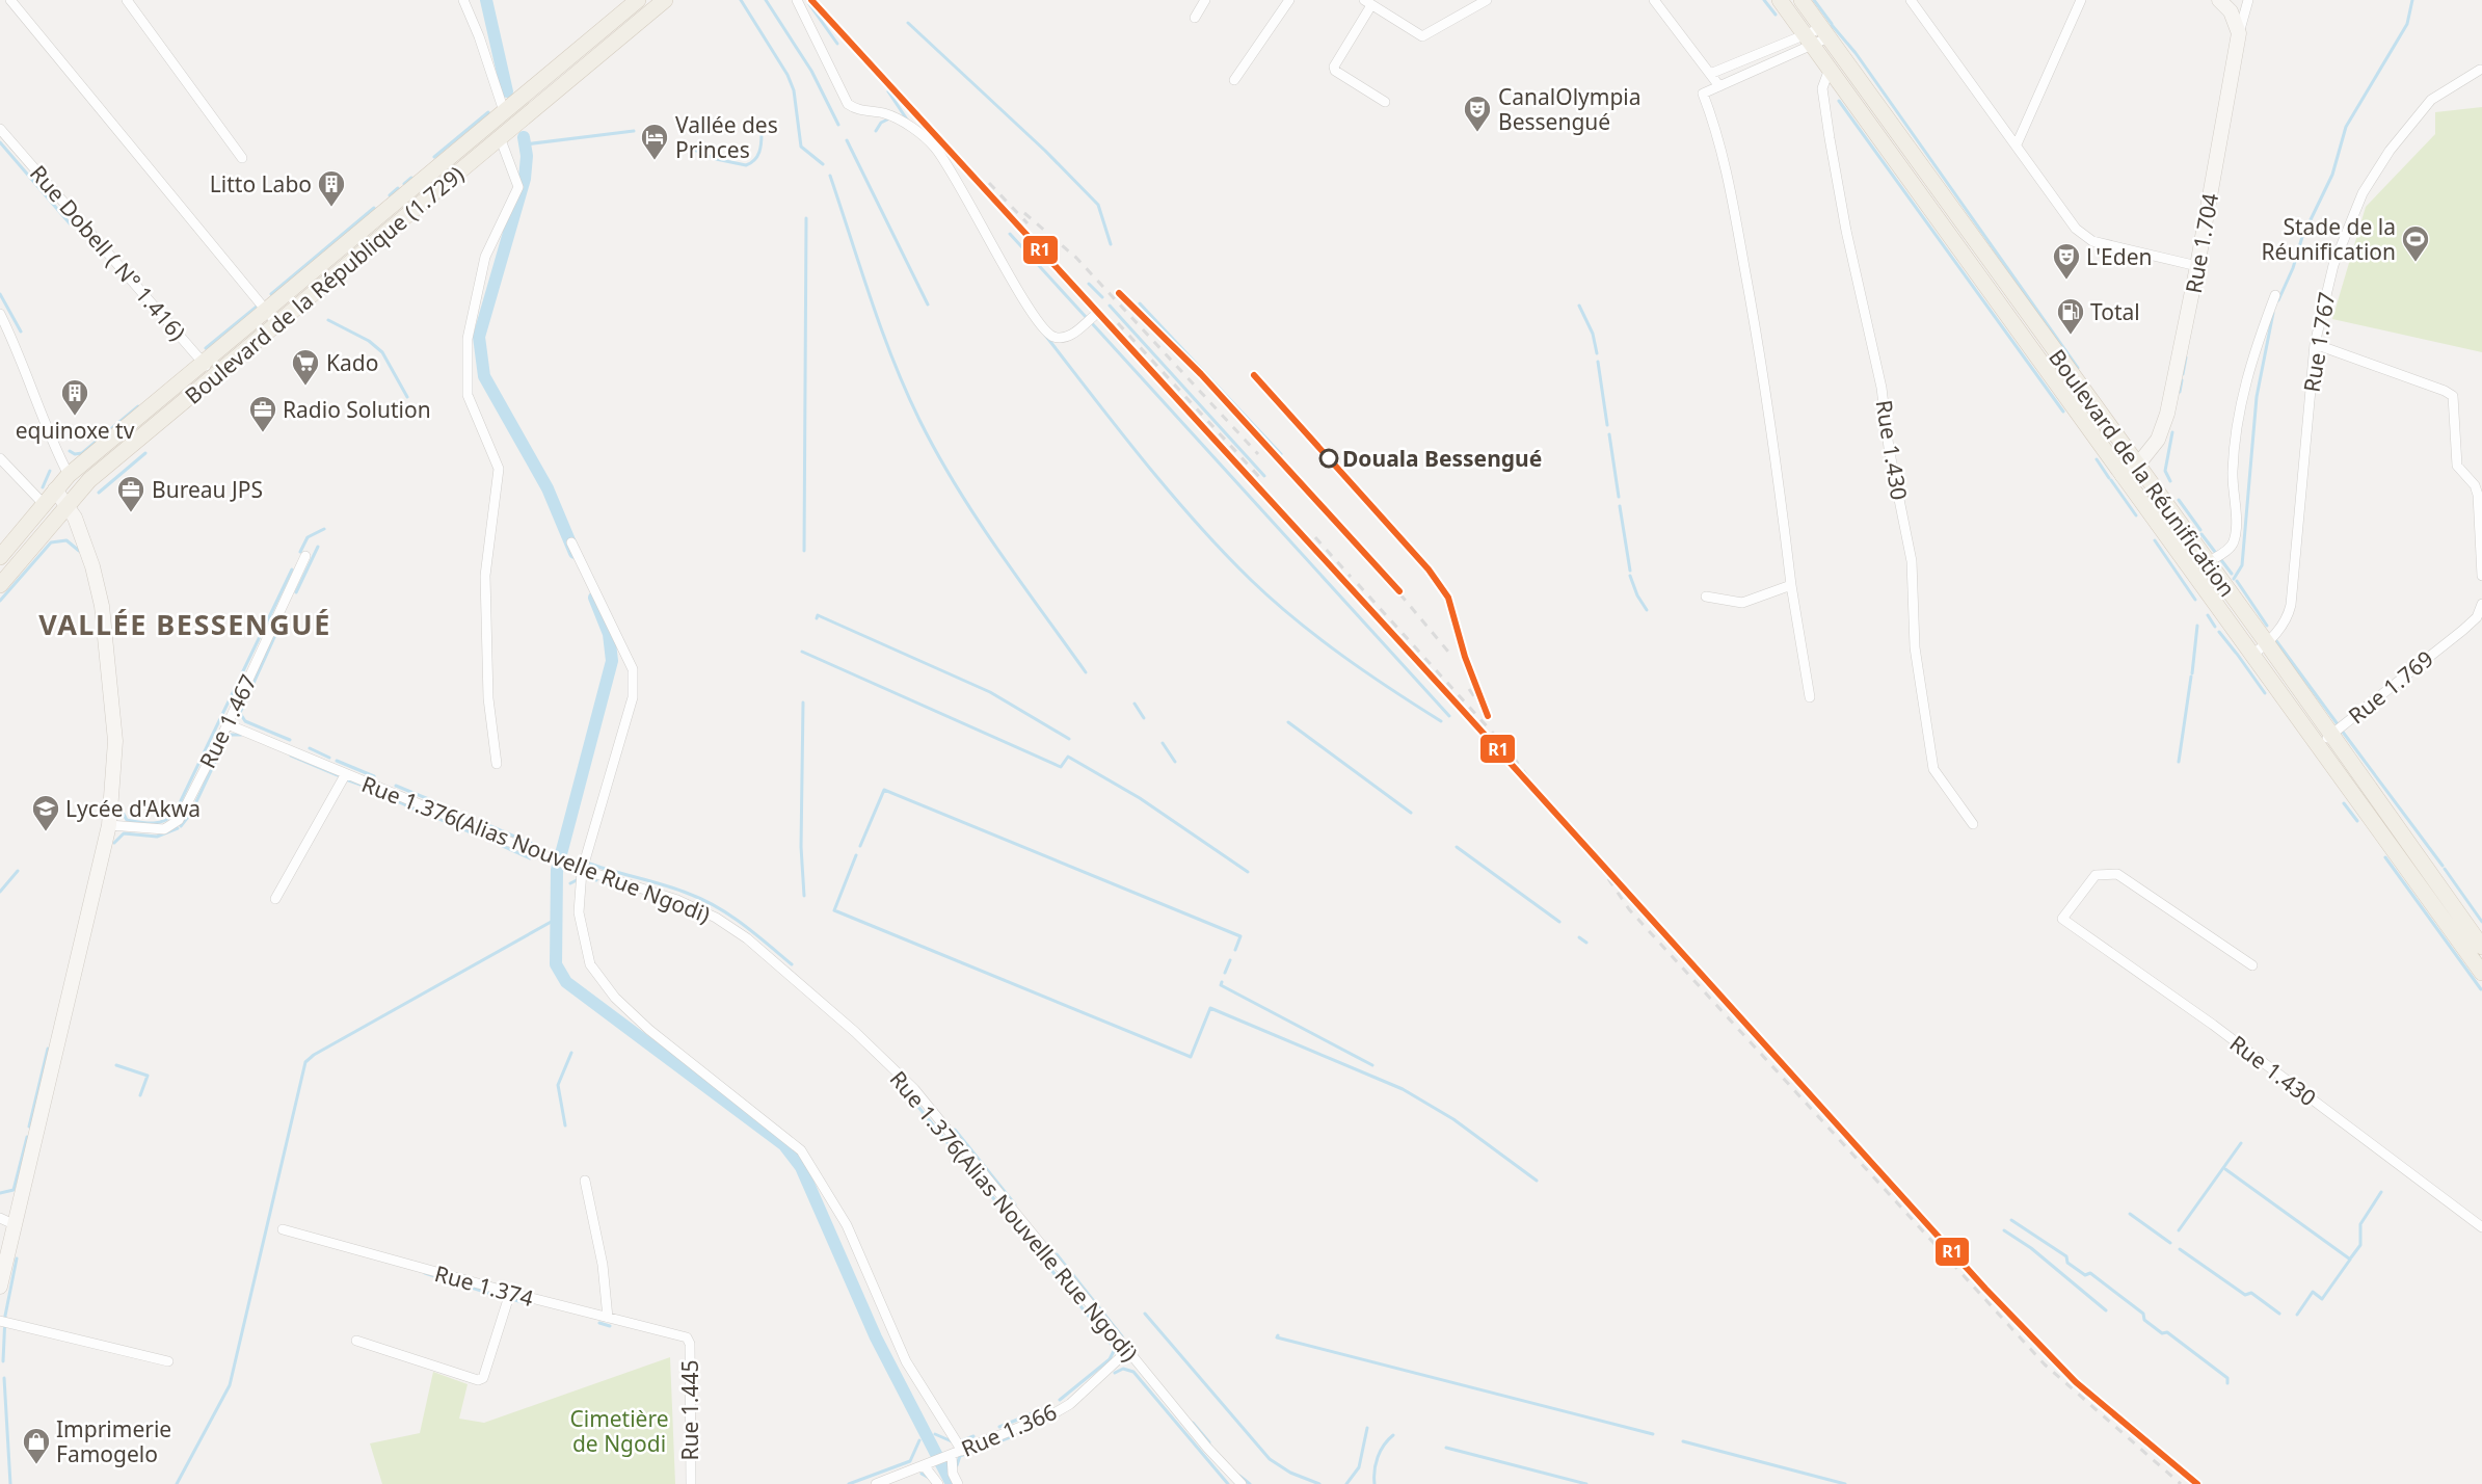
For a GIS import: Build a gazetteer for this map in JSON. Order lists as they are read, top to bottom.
{
  "streets": {
    "main road": ["Rue 1.704", "Boulevard de la République (1.729)", "Boulevard de la Réunification"],
    "street": [
      "Rue Dobell ( N° 1.416)",
      "Rue 1.767",
      "Rue 1.430",
      "Rue 1.769",
      "Rue 1.467",
      "Rue 1.376(Alias Nouvelle Rue Ngodi)",
      "Rue 1.374",
      "Rue 1.445",
      "Rue 1.366"
    ]
  },
  "crossings": [
    ["Rue 1.704", "Boulevard de la Réunification"],
    ["Rue Dobell ( N° 1.416)", "Boulevard de la République (1.729)"],
    ["Rue 1.767", "Boulevard de la Réunification"],
    ["Boulevard de la Réunification", "Rue 1.769"],
    ["Rue 1.467", "Rue 1.376(Alias Nouvelle Rue Ngodi)"],
    ["Rue 1.376(Alias Nouvelle Rue Ngodi)", "Rue 1.366"],
    ["Rue 1.374", "Rue 1.445"]
  ],
  "districts": ["VALLÉE BESSENGUÉ"],
  "parks": ["Cimetière de Ngodi"],
  "places": {
    "theatre": ["CanalOlympia Bessengué", "L'Eden"],
    "hotel": ["Vallée des Princes"],
    "building": ["Litto Labo", "equinoxe tv"],
    "sports": ["Stade de la Réunification"],
    "fuel station": ["Total"],
    "supermarket": ["Kado"],
    "office": ["Radio Solution", "Bureau JPS"],
    "other": ["Douala Bessengué"],
    "school or university": ["Lycée d'Akwa"],
    "shop": ["Imprimerie Famogelo"]
  },
  "lines": ["transit line R1"]
}
